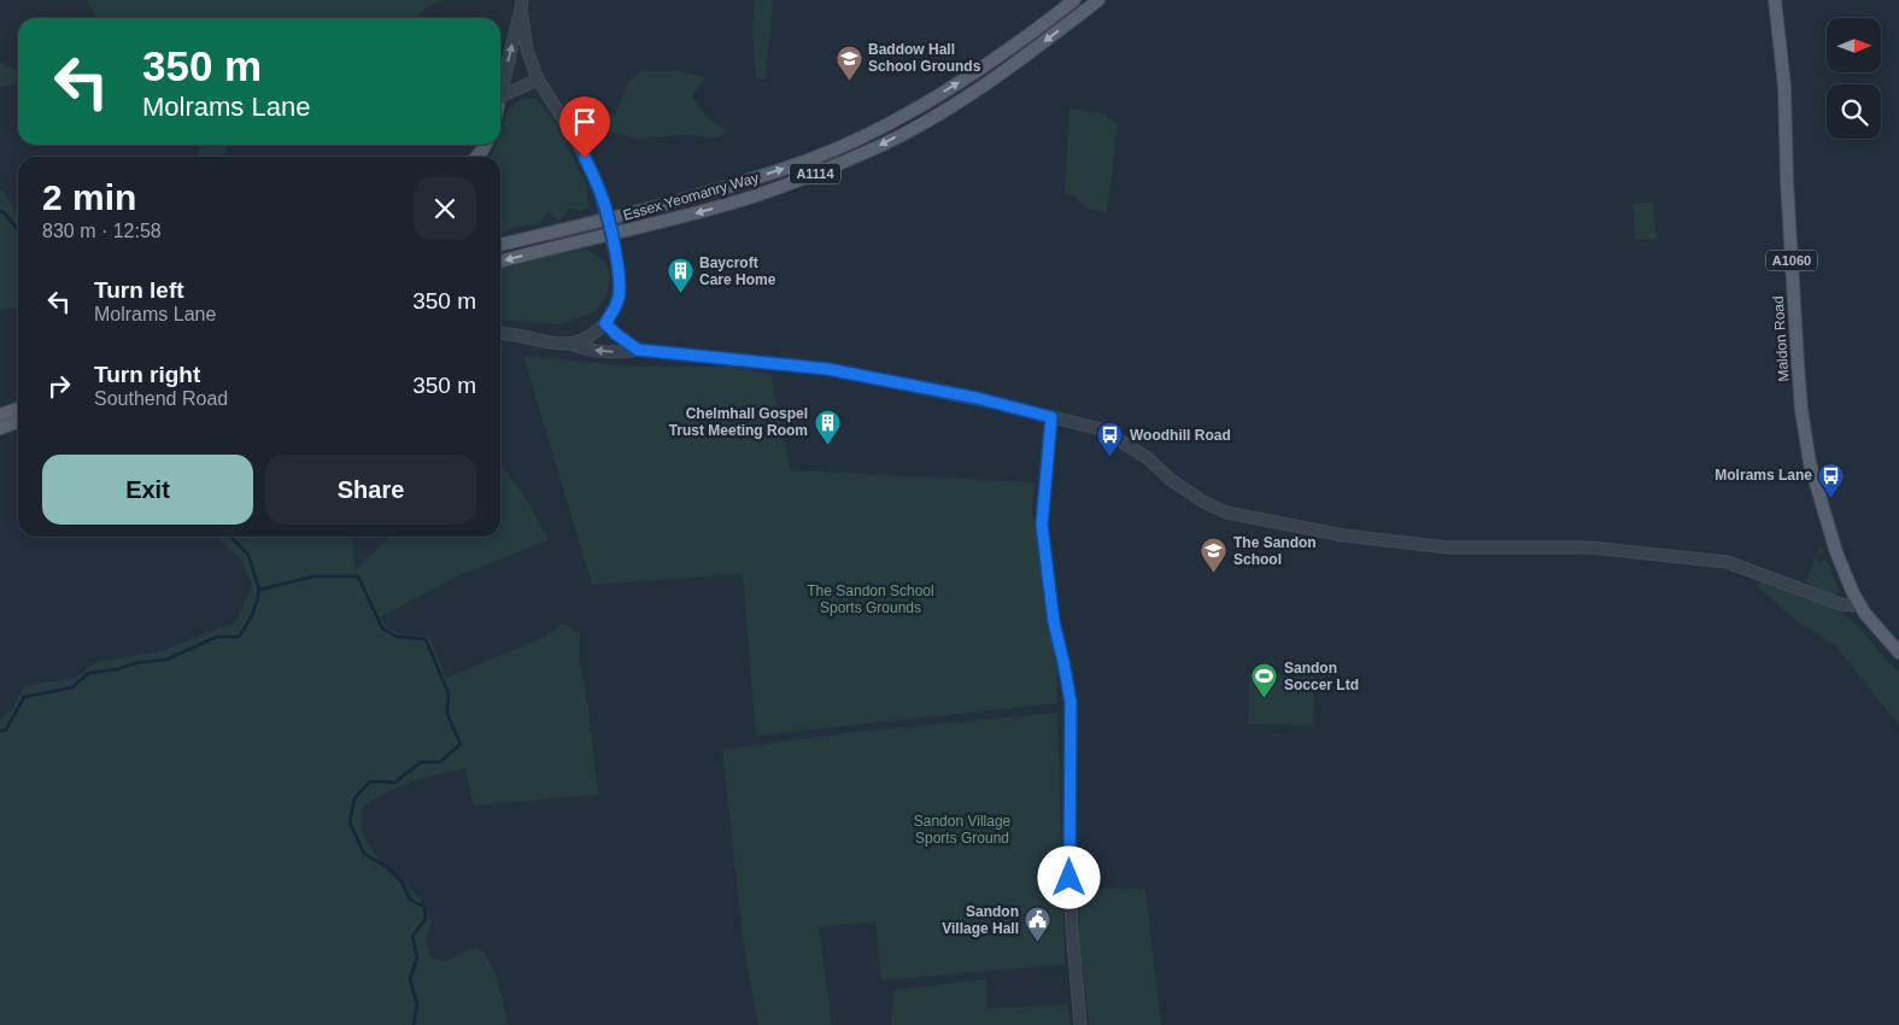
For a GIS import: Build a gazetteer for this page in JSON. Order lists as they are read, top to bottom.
{
  "streets": {
    "main road": [
      "A1114",
      "Essex Yeomanry Way",
      "A1060",
      "Maldon Road"
    ]
  },
  "parks": ["The Sandon School Sports Grounds", "Sandon Village Sports Ground"],
  "places": {
    "school or university": ["Baddow Hall School Grounds", "The Sandon School"],
    "building": ["Baycroft Care Home", "Chelmhall Gospel Trust Meeting Room"],
    "bus stop": ["Woodhill Road", "Molrams Lane"],
    "sports": ["Sandon Soccer Ltd"],
    "public building": ["Sandon Village Hall"]
  },
  "north": "right",
  "page": {
    "turn": ["350 m", "Molrams Lane"],
    "heading": ["2 min", "830 m · 12:58"],
    "list": [
      {
        "name": "Turn left",
        "note": "Molrams Lane",
        "value": "350 m"
      },
      {
        "name": "Turn right",
        "note": "Southend Road",
        "value": "350 m"
      }
    ],
    "buttons": ["Exit", "Share"]
  }
}
